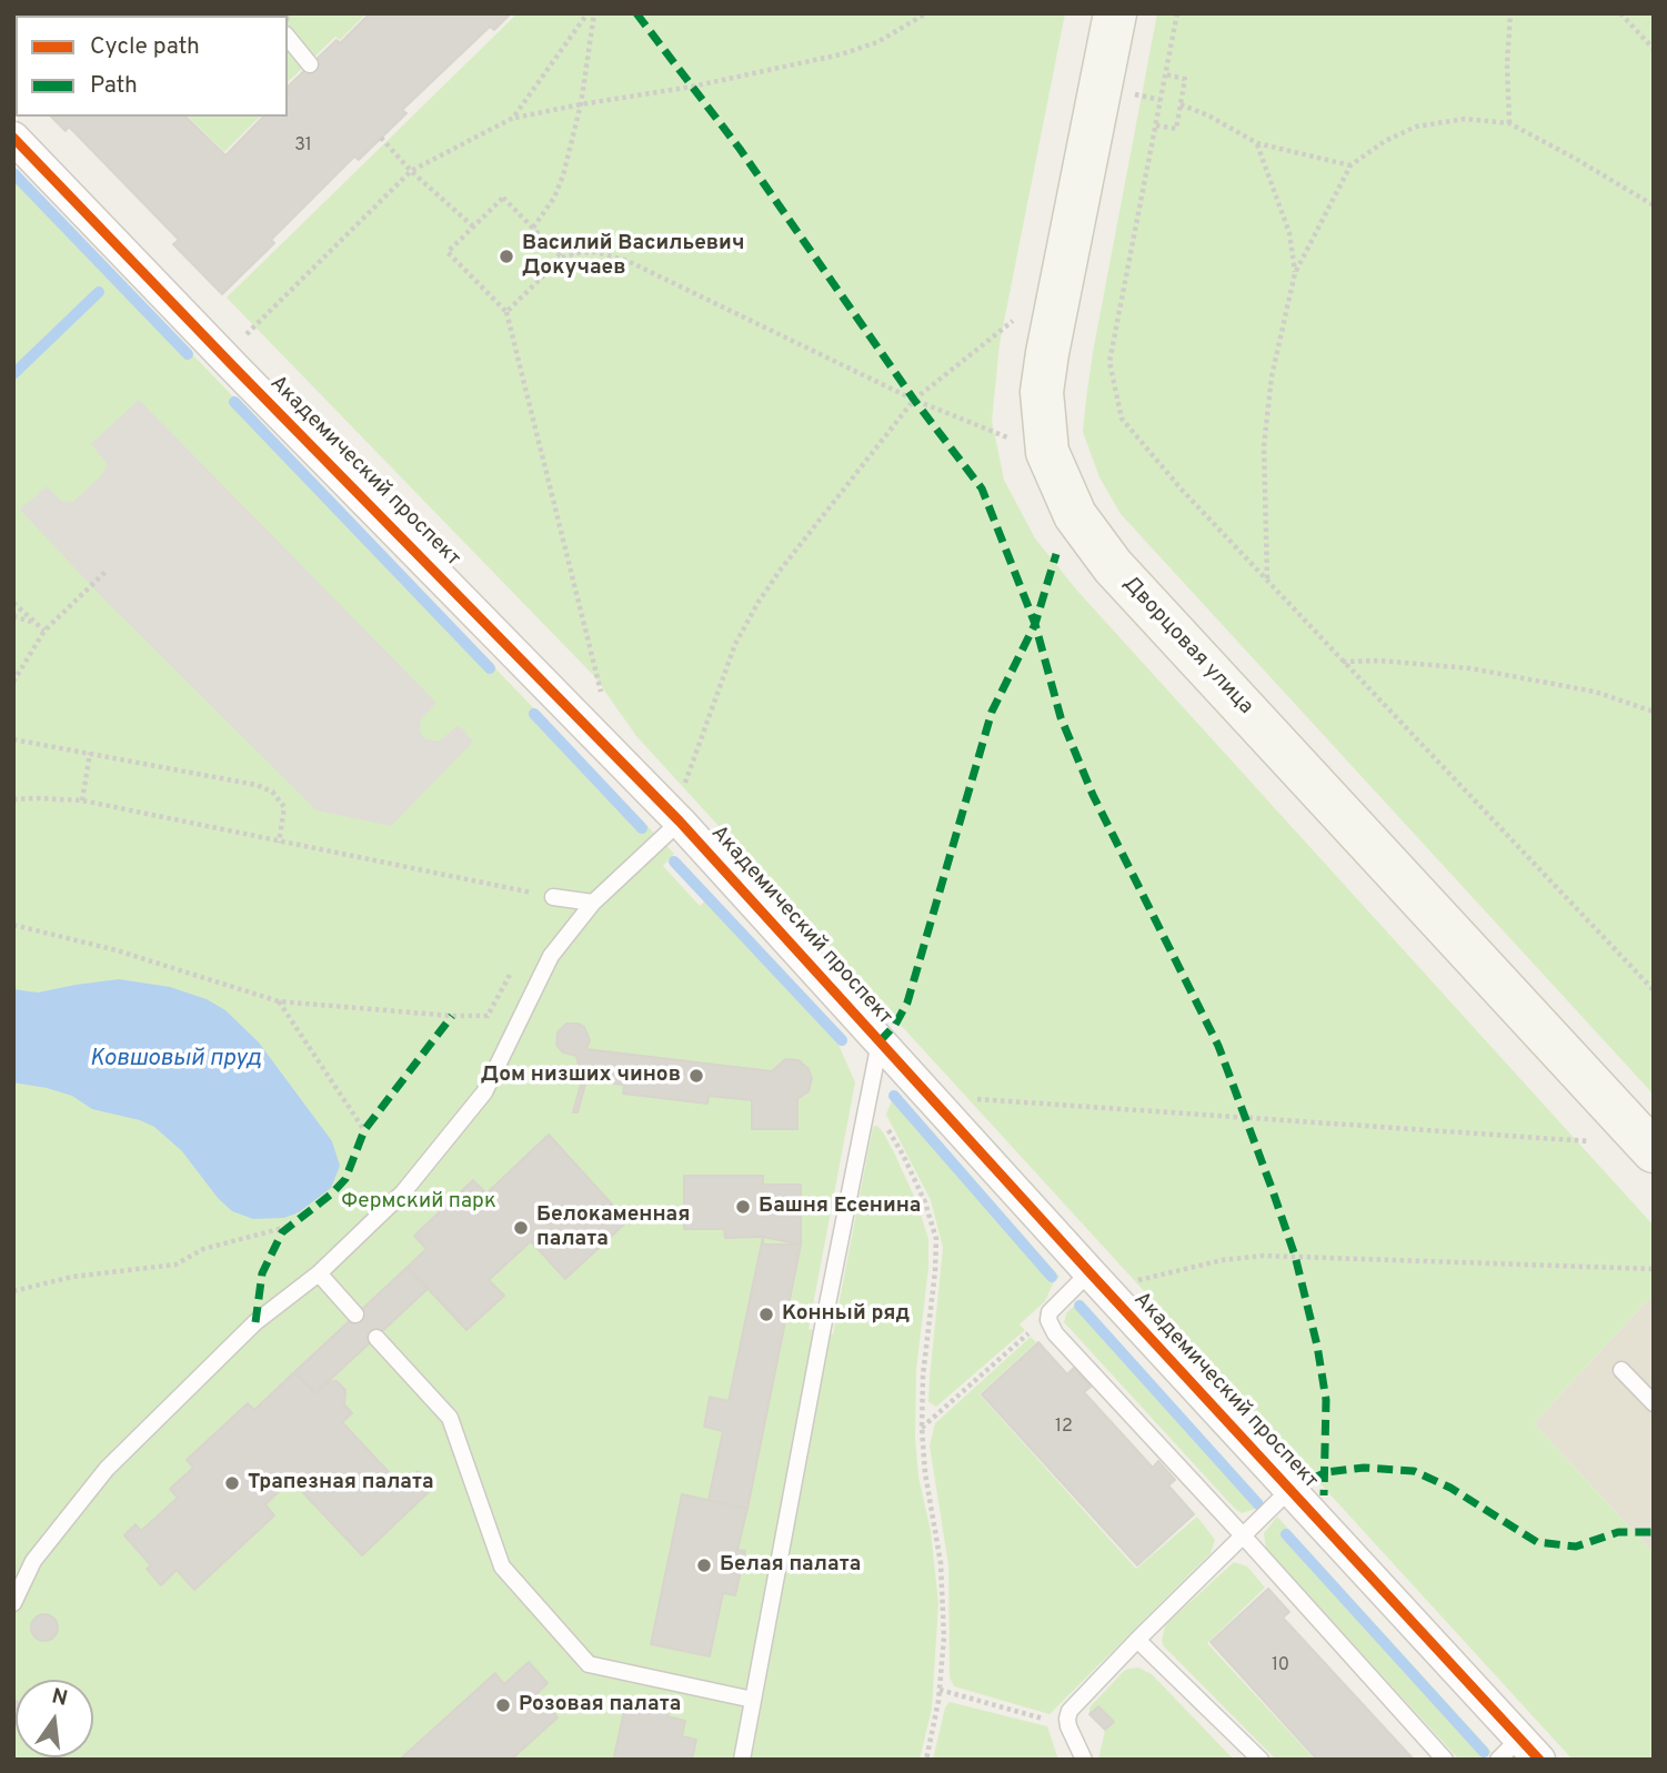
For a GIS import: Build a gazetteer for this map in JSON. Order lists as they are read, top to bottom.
{
  "streets": {
    "main road": ["Дворцовая улица"],
    "street": ["Академический проспект"]
  },
  "water": ["Ковшовый пруд"],
  "parks": ["Фермский парк"],
  "places": [
    "Василий Васильевич Докучаев",
    "Дом низших чинов",
    "Башня Есенина",
    "Белокаменная палата",
    "Конный ряд",
    "Трапезная палата",
    "Белая палата",
    "Розовая палата"
  ],
  "house_numbers": ["31", "12", "10"],
  "legend": ["Cycle path", "Path"],
  "north": "top"
}
